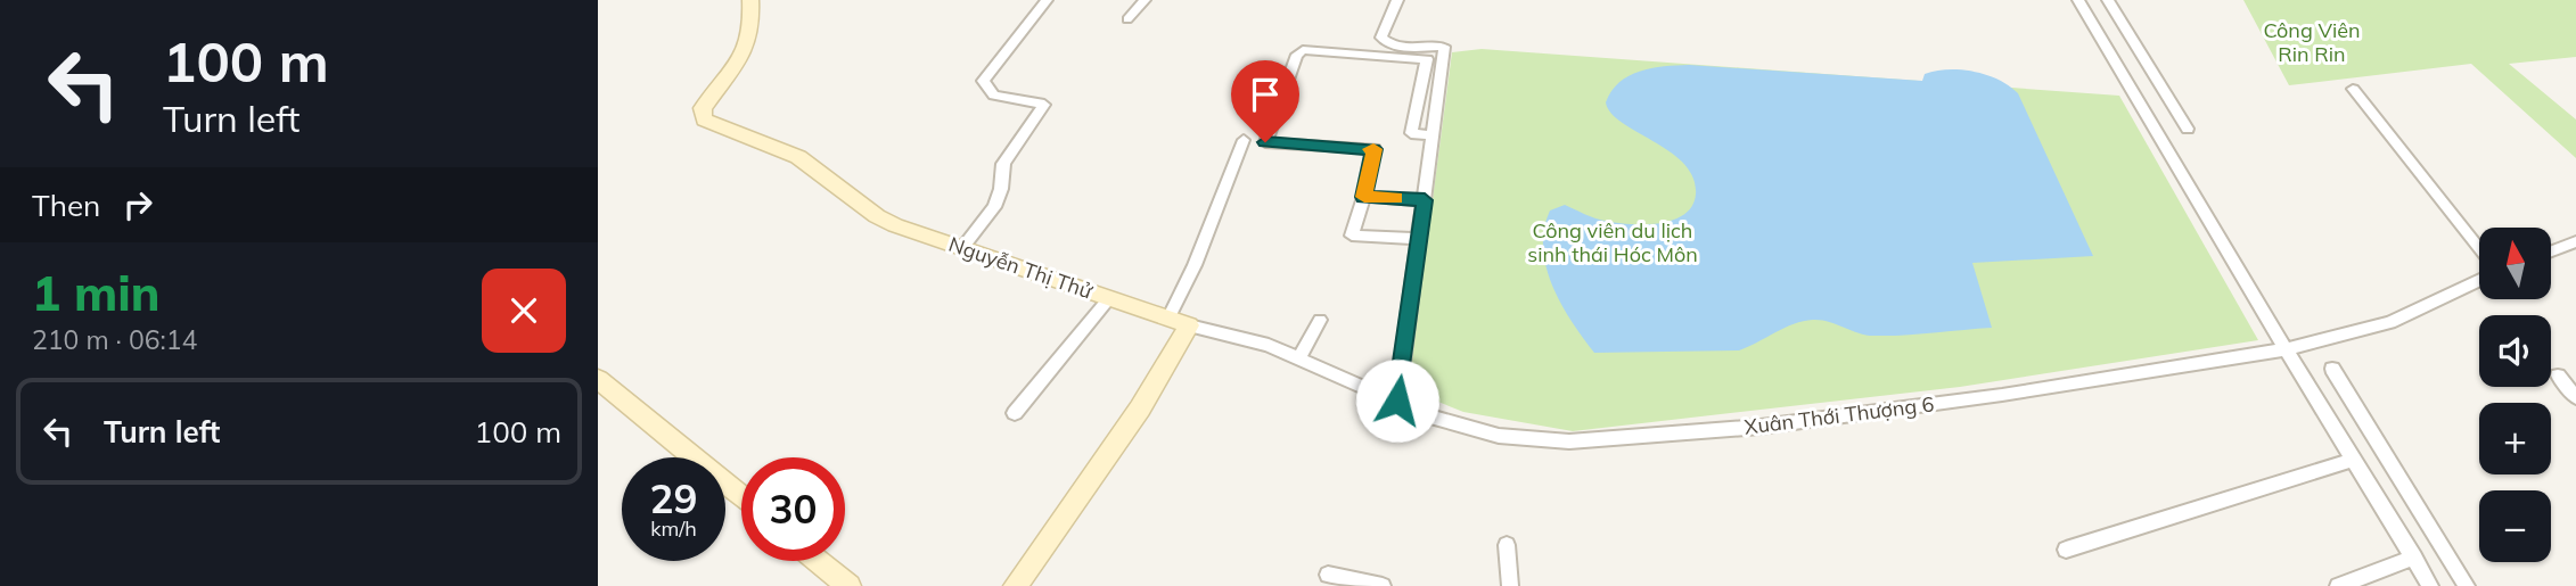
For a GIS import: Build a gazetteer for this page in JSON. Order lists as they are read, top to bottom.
{
  "streets": {
    "street": ["Nguyễn Thị Thử", "Xuân Thới Thượng 6"]
  },
  "crossings": [
    ["Nguyễn Thị Thử", "Xuân Thới Thượng 6"]
  ],
  "parks": ["Công Viên Rin Rin", "Công viên du lịch sinh thái Hóc Môn"],
  "north": "top",
  "page": {
    "turn": ["100 m", "Turn left"],
    "then": "Then",
    "map_buttons": ["+", "−"],
    "heading": ["1 min", "210 m · 06:14"],
    "list": [
      {
        "name": "Turn left",
        "value": "100 m"
      }
    ],
    "speed": "29 km/h",
    "limit": "30"
  }
}
